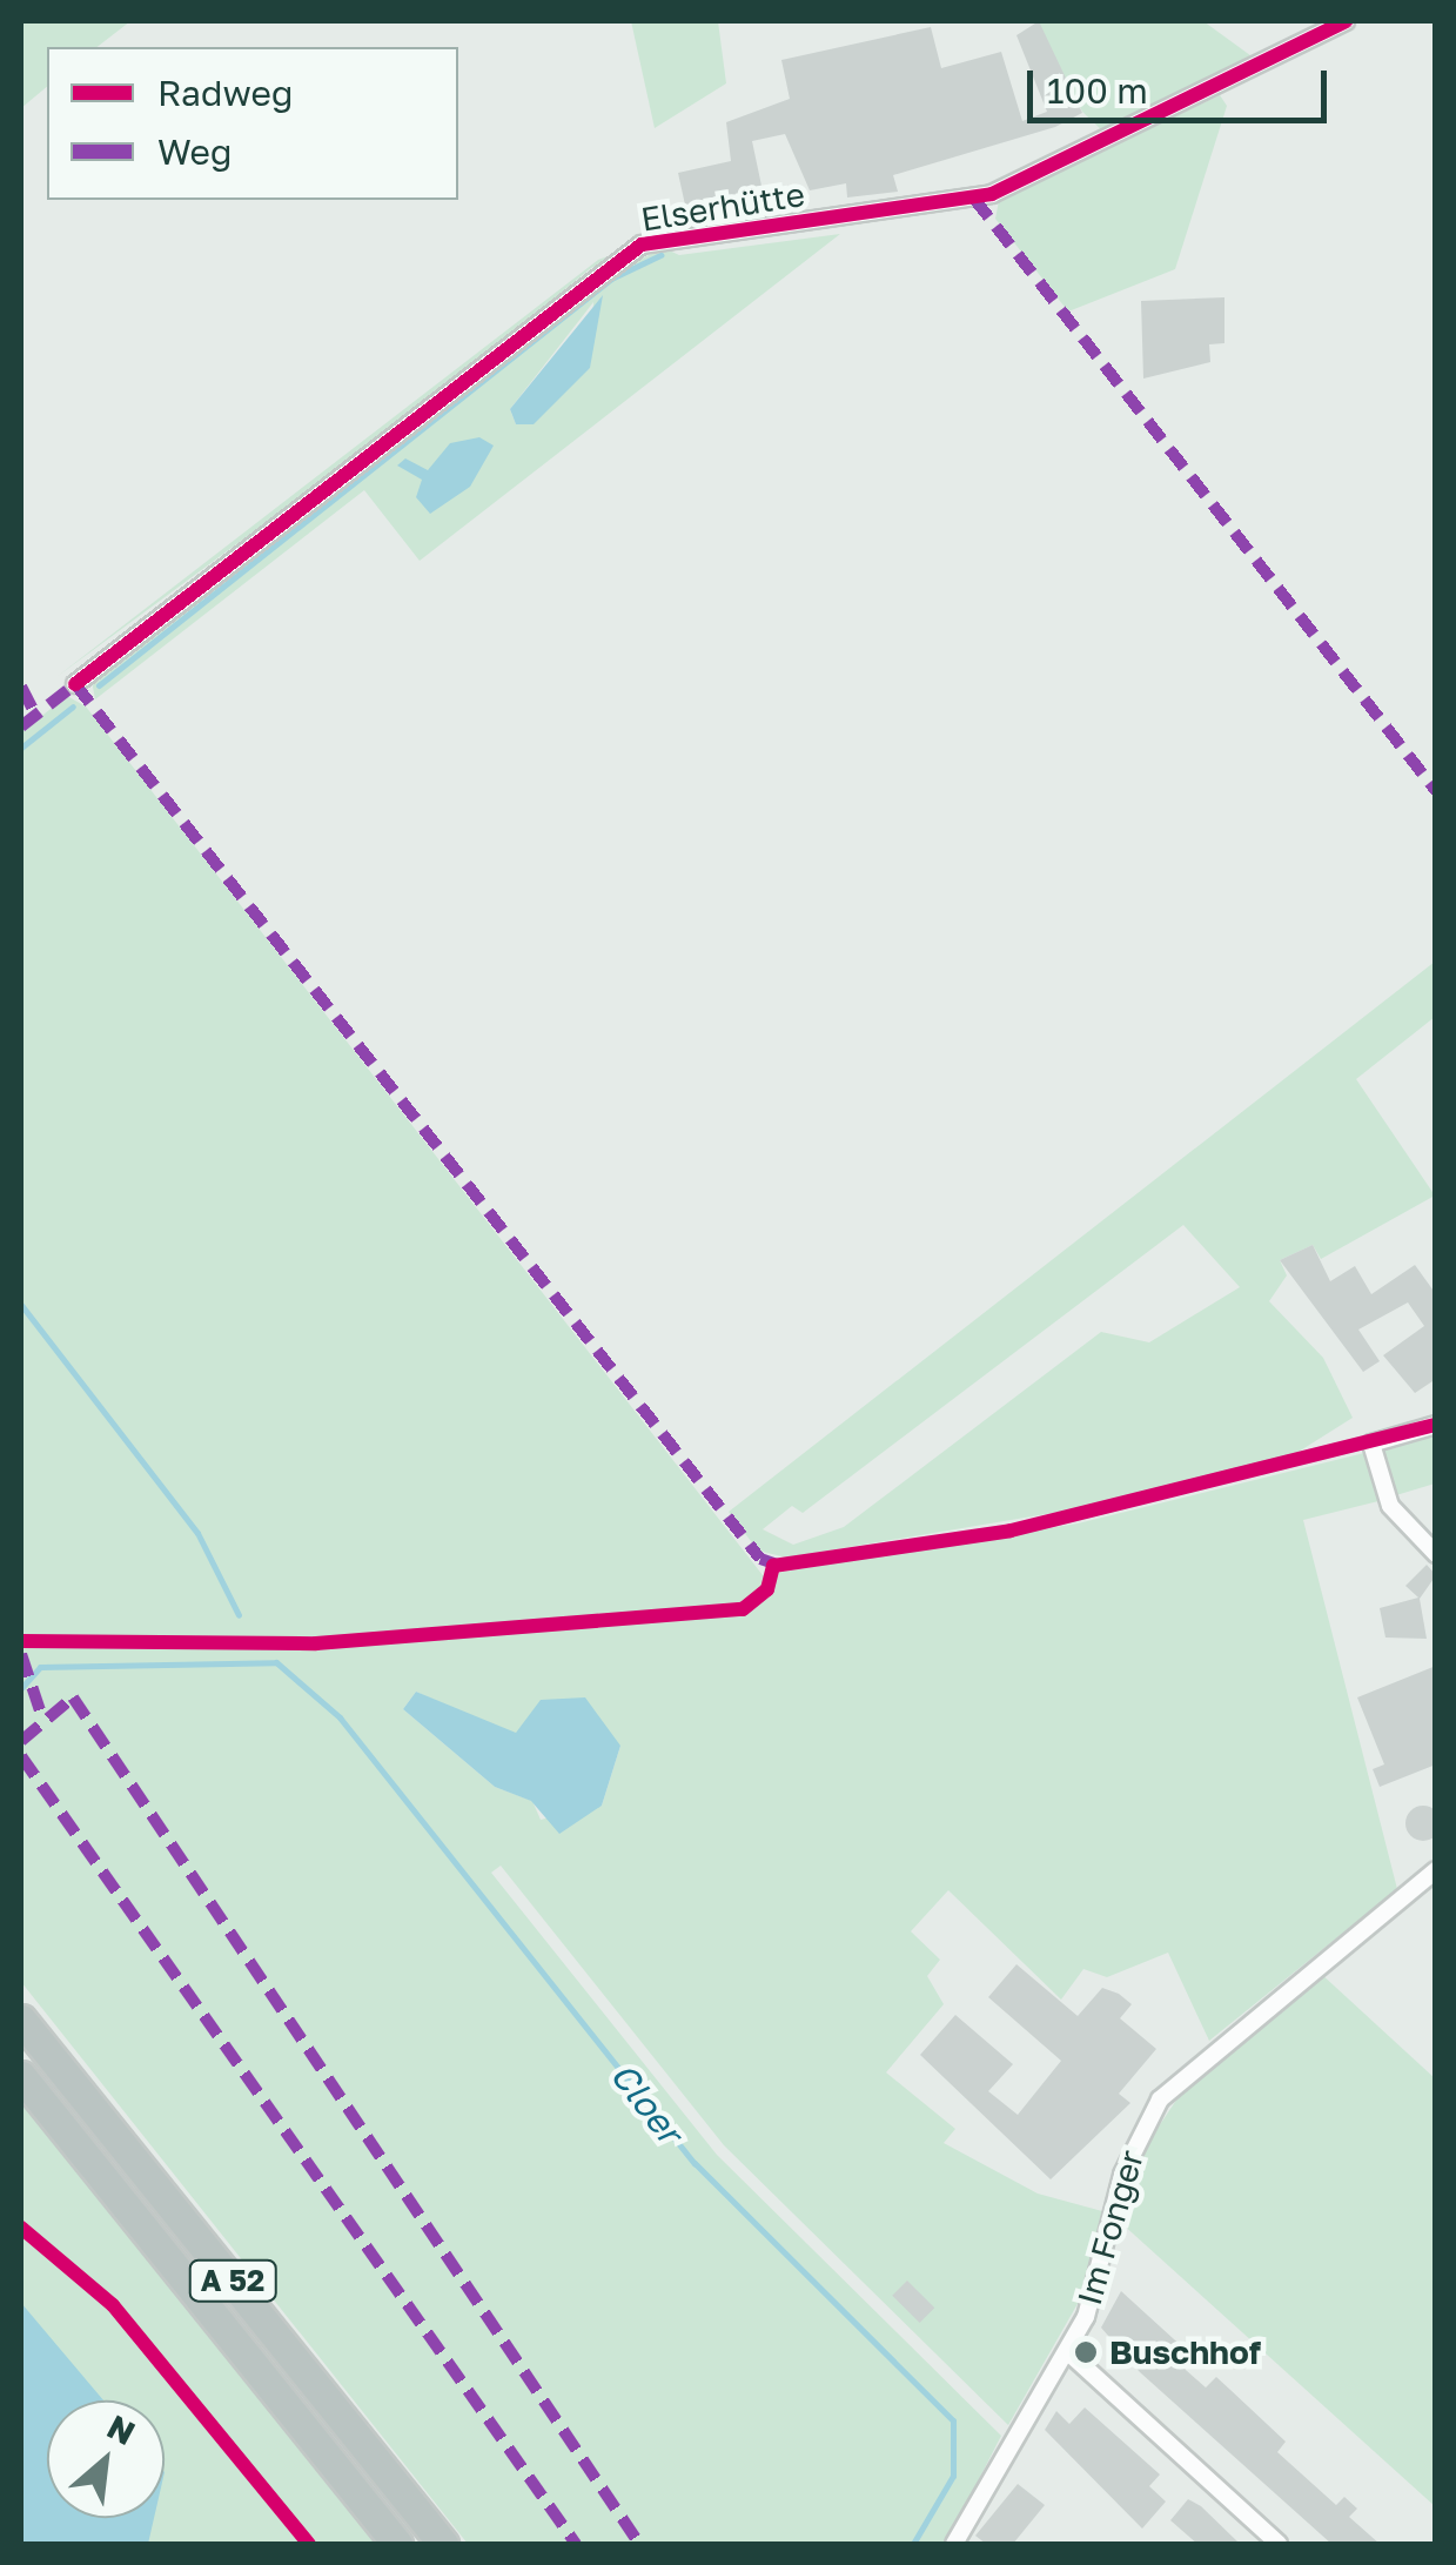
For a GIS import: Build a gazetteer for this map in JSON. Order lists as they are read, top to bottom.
{
  "streets": {
    "highway": ["A 52"],
    "street": ["Elserhütte", "Im Fonger"]
  },
  "water": ["Cloer"],
  "places": ["Buschhof"],
  "legend": ["Radweg", "Weg"],
  "scale_bar": "100 m",
  "north": "top right"
}
